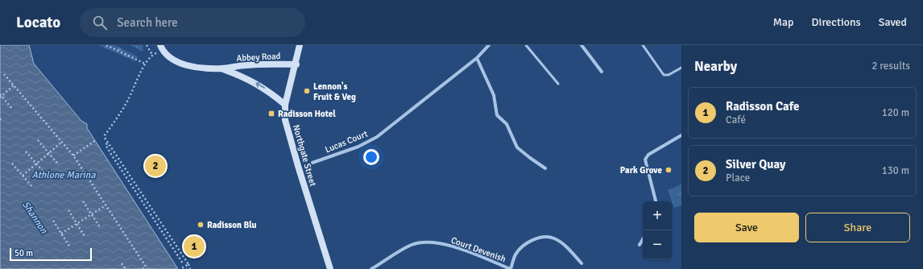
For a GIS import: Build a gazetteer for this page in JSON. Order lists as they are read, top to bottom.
{
  "streets": {
    "street": [
      "Abbey Road",
      "Lucas Court",
      "Northgate Street",
      "Court Devenish"
    ]
  },
  "crossings": [
    ["Abbey Road", "Northgate Street"]
  ],
  "water": ["Athlone Marina", "Shannon"],
  "places": {
    "other": ["Lennon's Fruit & Veg", "Park Grove", "Radisson Blu"],
    "transit": ["Radisson Hotel"]
  },
  "scale_bar": "50 m",
  "page": {
    "header": "Locato",
    "search": "Search here",
    "nav": ["Map", "Directions", "Saved"],
    "heading": ["Nearby", "2 results"],
    "list": [
      {
        "mark": "1",
        "name": "Radisson Cafe",
        "note": "Café",
        "value": "120 m"
      },
      {
        "mark": "2",
        "name": "Silver Quay",
        "note": "Place",
        "value": "130 m"
      }
    ],
    "pins": ["2", "1"],
    "map_buttons": ["+", "−"],
    "buttons": ["Save", "Share"],
    "scale": "50 m"
  }
}
